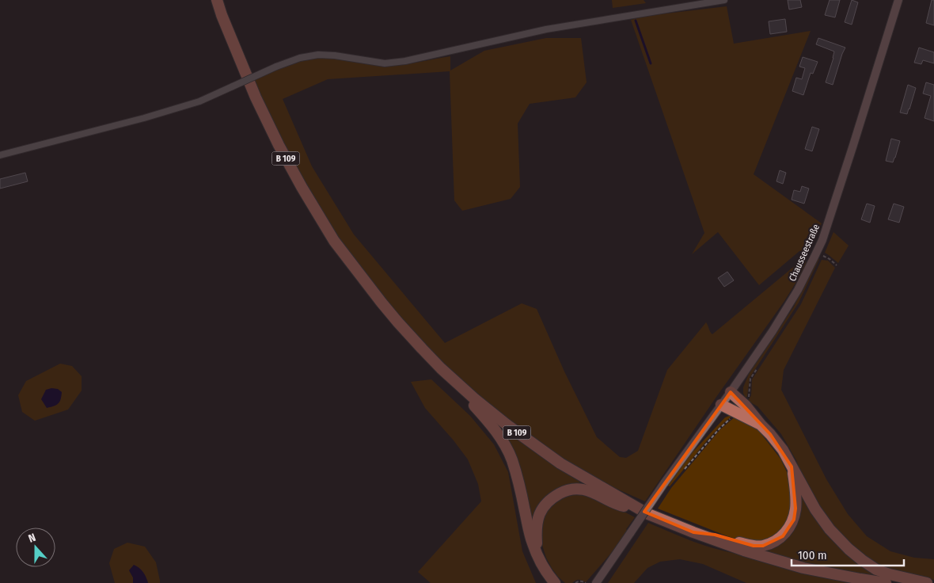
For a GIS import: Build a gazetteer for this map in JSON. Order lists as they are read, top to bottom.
{
  "streets": {
    "highway": ["B 109"],
    "main road": ["Chausseestraße"]
  },
  "scale_bar": "100 m",
  "north": "top"
}
